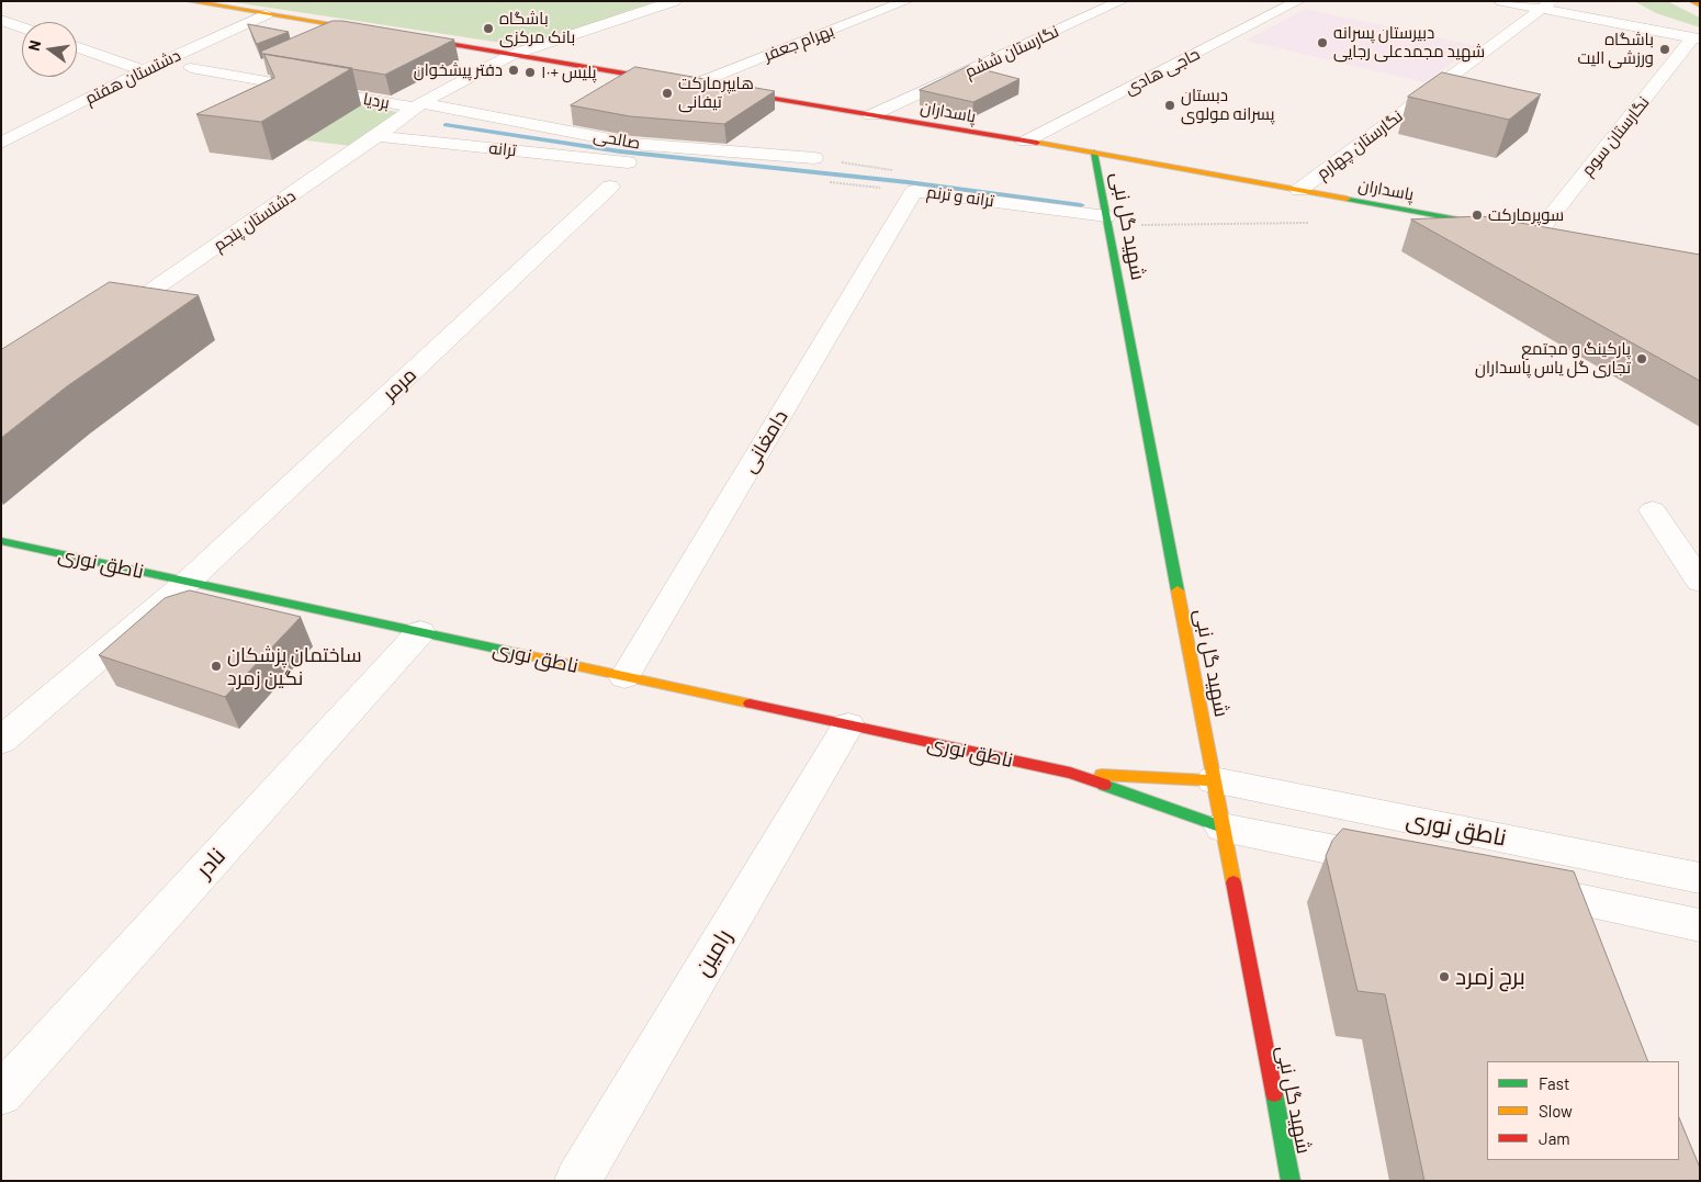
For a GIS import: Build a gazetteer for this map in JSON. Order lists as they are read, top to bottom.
{
  "streets": {
    "main road": ["پاسداران", "شهید گل نبی", "ناطق نوری"],
    "street": [
      "بهرام جعفر",
      "نگارستان ششم",
      "حاجی هادی",
      "دشتستان هفتم",
      "بردیا",
      "نگارستان سوم",
      "صالحی",
      "نگارستان چهارم",
      "ترانه",
      "ترانه و ترنم",
      "دشتستان پنجم",
      "مرمر",
      "دامغانی",
      "نادر",
      "رامین"
    ]
  },
  "crossings": [
    ["بهرام جعفر", "پاسداران"],
    ["نگارستان ششم", "پاسداران"],
    ["حاجی هادی", "پاسداران"],
    ["بردیا", "صالحی"],
    ["بردیا", "دشتستان پنجم"],
    ["پاسداران", "نگارستان چهارم"],
    ["پاسداران", "دشتستان پنجم"],
    ["پاسداران", "شهید گل نبی"],
    ["صالحی", "دشتستان پنجم"],
    ["ترانه", "دشتستان پنجم"],
    ["ترانه و ترنم", "شهید گل نبی"],
    ["ترانه و ترنم", "دامغانی"],
    ["شهید گل نبی", "ناطق نوری"],
    ["مرمر", "ناطق نوری"],
    ["دامغانی", "ناطق نوری"],
    ["ناطق نوری", "نادر"],
    ["ناطق نوری", "رامین"]
  ],
  "places": [
    "باشگاه بانک مرکزی",
    "دبیرستان پسرانه شهید مجمدعلی رجایی",
    "باشگاه ورزشی الیت",
    "دفتر پیشخوان",
    "پلیس +۱۰",
    "هایپرمارکت تیفانی",
    "دبستان پسرانه مولوی",
    "سوپرمارکت",
    "پارکینگ و مجتمع تجاری گل یاس پاسداران",
    "ساختمان پزشکان نگین زمرد",
    "برج زمرد"
  ],
  "legend": ["Fast", "Slow", "Jam"],
  "north": "left"
}
